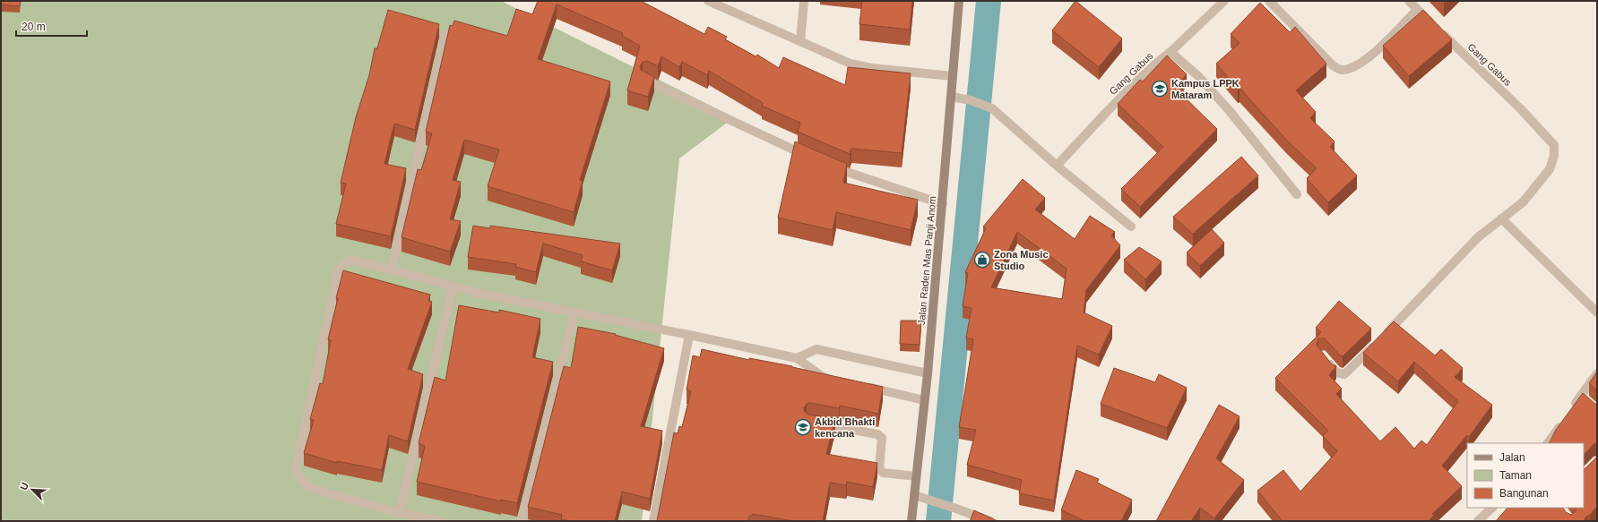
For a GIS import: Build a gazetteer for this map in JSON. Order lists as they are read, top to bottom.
{
  "streets": {
    "street": ["Gang Gabus", "Jalan Raden Mas Panji Anom"]
  },
  "places": {
    "school or university": ["Kampus LPPK Mataram", "Akbid Bhakti kencana"],
    "shop": ["Zona Music Studio"]
  },
  "legend": ["Jalan", "Taman", "Bangunan"],
  "scale_bar": "20 m",
  "north": "top left"
}
